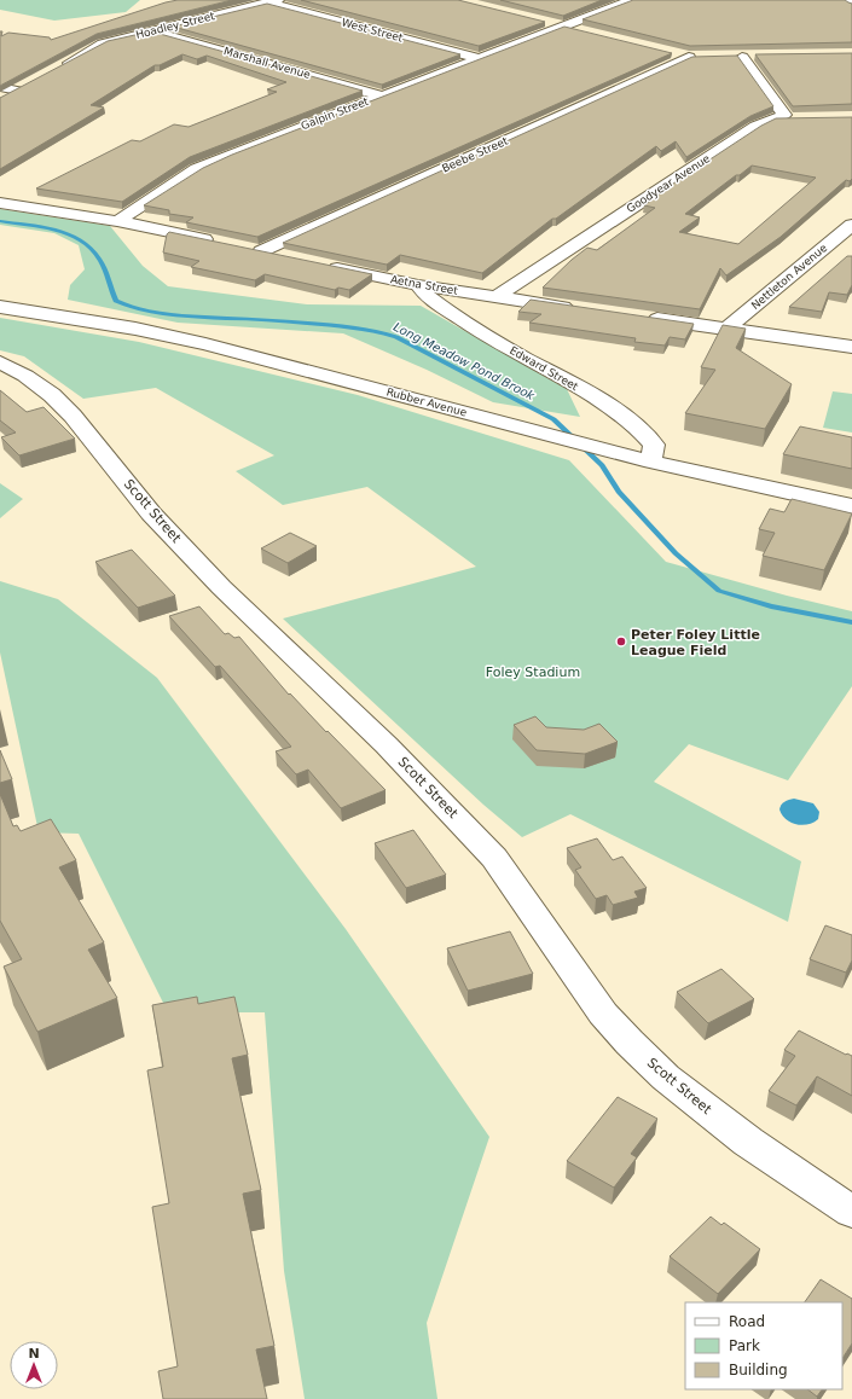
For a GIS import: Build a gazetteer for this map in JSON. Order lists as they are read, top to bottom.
{
  "streets": {
    "street": [
      "Hoadley Street",
      "West Street",
      "Marshall Avenue",
      "Galpin Street",
      "Beebe Street",
      "Goodyear Avenue",
      "Nettleton Avenue",
      "Aetna Street",
      "Edward Street",
      "Rubber Avenue",
      "Scott Street"
    ]
  },
  "crossings": [
    ["Hoadley Street", "West Street"],
    ["Hoadley Street", "Marshall Avenue"],
    ["West Street", "Galpin Street"],
    ["Marshall Avenue", "Galpin Street"],
    ["Goodyear Avenue", "Aetna Street"],
    ["Aetna Street", "Edward Street"],
    ["Edward Street", "Rubber Avenue"]
  ],
  "water": ["Long Meadow Pond Brook"],
  "parks": ["Foley Stadium"],
  "places": ["Peter Foley Little League Field"],
  "legend": ["Road", "Park", "Building"],
  "north": "top"
}
